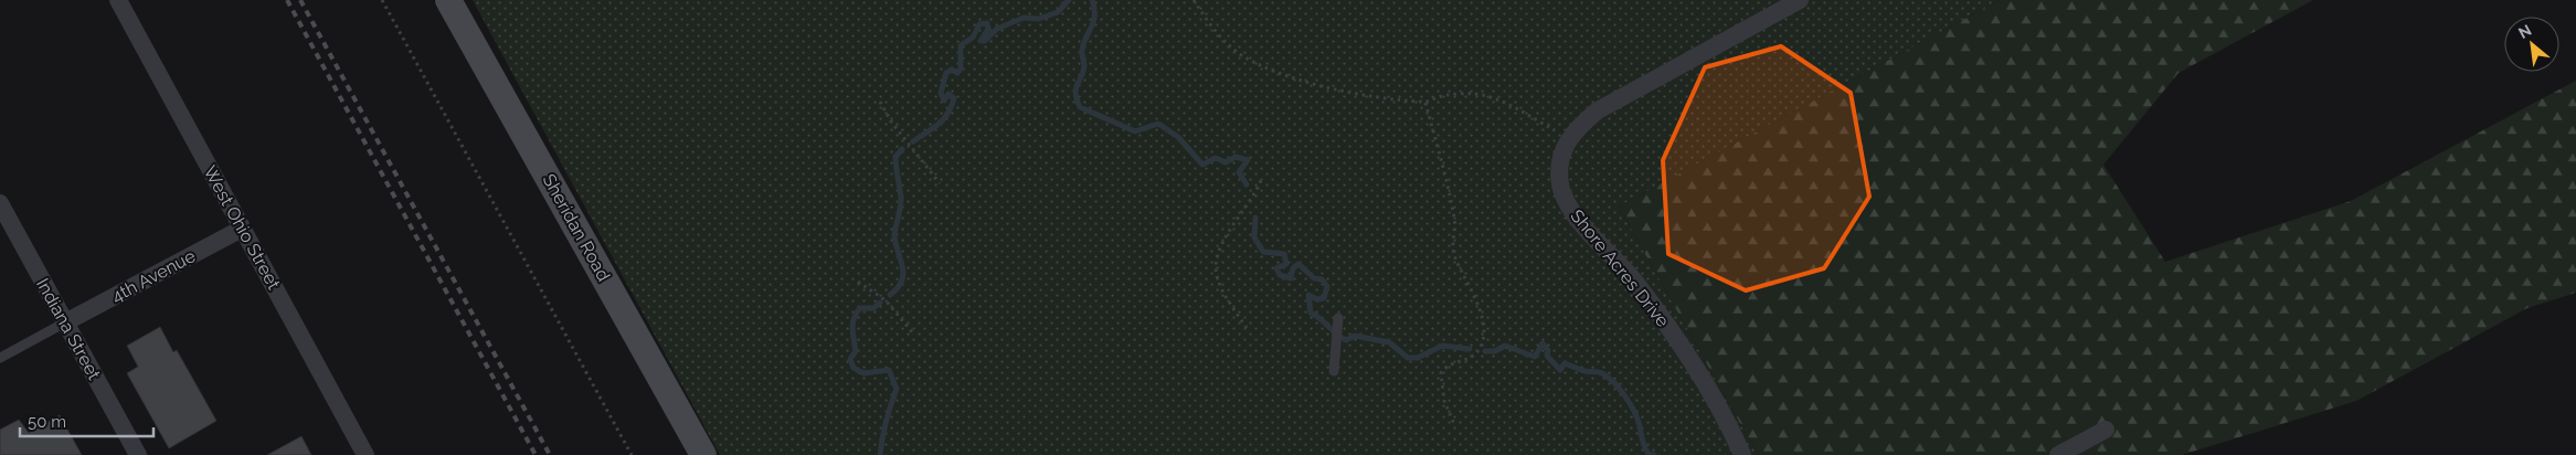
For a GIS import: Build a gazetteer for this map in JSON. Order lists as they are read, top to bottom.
{
  "streets": {
    "main road": ["Sheridan Road"],
    "street": [
      "West Ohio Street",
      "Shore Acres Drive",
      "4th Avenue",
      "Indiana Street"
    ]
  },
  "crossings": [
    ["West Ohio Street", "4th Avenue"],
    ["4th Avenue", "Indiana Street"]
  ],
  "scale_bar": "50 m",
  "north": "top left"
}
